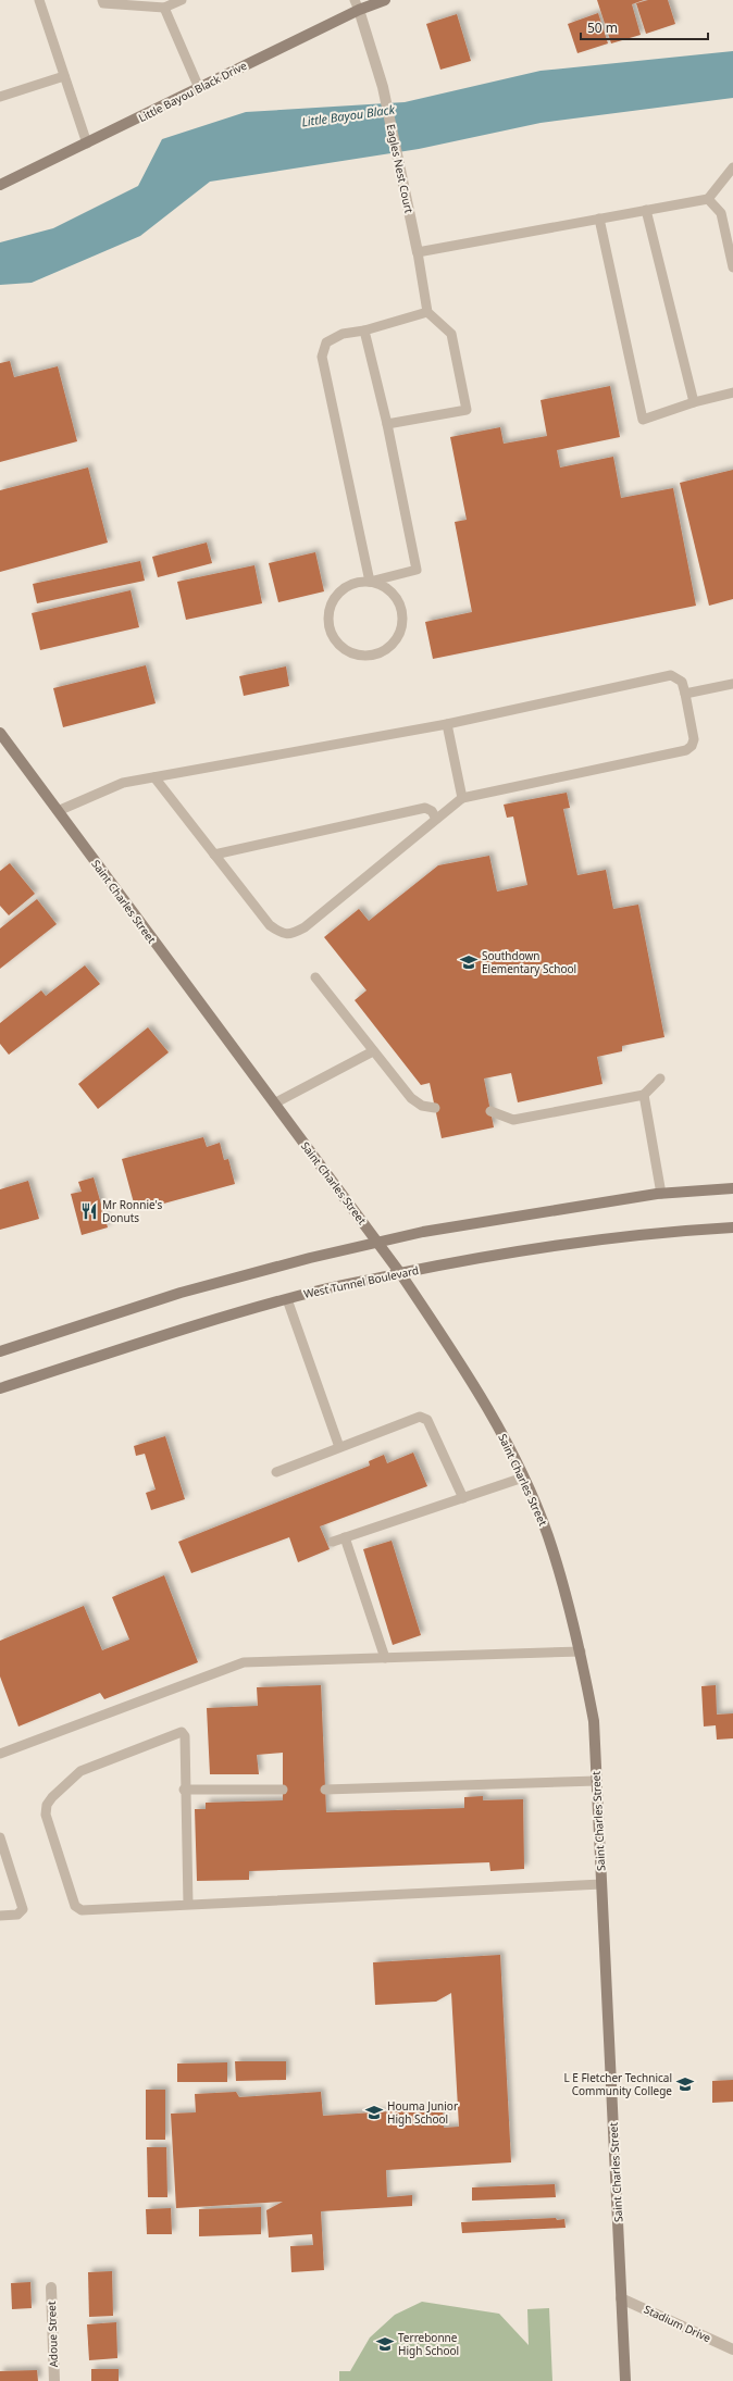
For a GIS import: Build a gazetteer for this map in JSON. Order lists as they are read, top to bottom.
{
  "streets": {
    "main road": ["Little Bayou Black Drive", "Saint Charles Street", "West Tunnel Boulevard"],
    "street": ["Eagles Nest Court", "Stadium Drive", "Adoue Street"]
  },
  "crossings": [
    ["Little Bayou Black Drive", "Eagles Nest Court"],
    ["Saint Charles Street", "West Tunnel Boulevard"],
    ["Saint Charles Street", "Stadium Drive"]
  ],
  "water": ["Little Bayou Black"],
  "places": {
    "school or university": [
      "Southdown Elementary School",
      "L E Fletcher Technical Community College",
      "Houma Junior High School",
      "Terrebonne High School"
    ],
    "restaurant": ["Mr Ronnie's Donuts"]
  },
  "scale_bar": "50 m"
}
